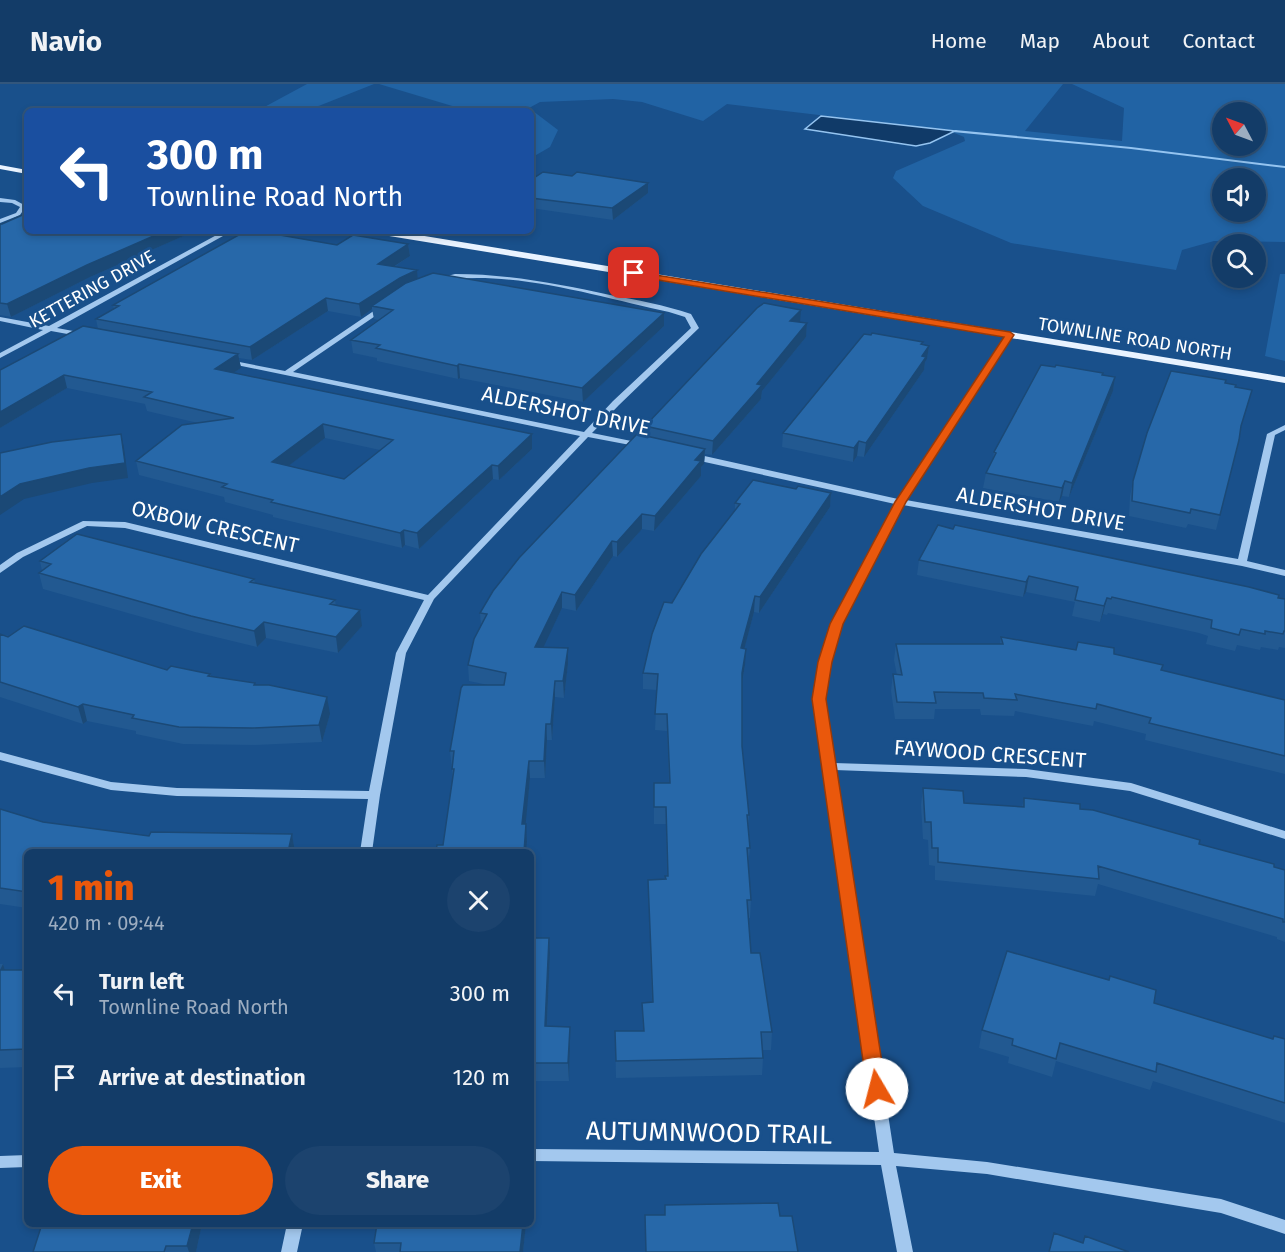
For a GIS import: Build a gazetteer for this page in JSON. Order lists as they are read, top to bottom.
{
  "streets": {
    "main road": ["TOWNLINE ROAD NORTH"],
    "street": [
      "KETTERING DRIVE",
      "ALDERSHOT DRIVE",
      "OXBOW CRESCENT",
      "FAYWOOD CRESCENT",
      "AUTUMNWOOD TRAIL"
    ]
  },
  "north": "top left",
  "page": {
    "header": "Navio",
    "nav": [
      "Home",
      "Map",
      "About",
      "Contact"
    ],
    "turn": ["300 m", "Townline Road North"],
    "heading": ["1 min", "420 m · 09:44"],
    "list": [
      {
        "name": "Turn left",
        "note": "Townline Road North",
        "value": "300 m"
      },
      {
        "name": "Arrive at destination",
        "value": "120 m"
      }
    ],
    "buttons": ["Exit", "Share"]
  }
}
